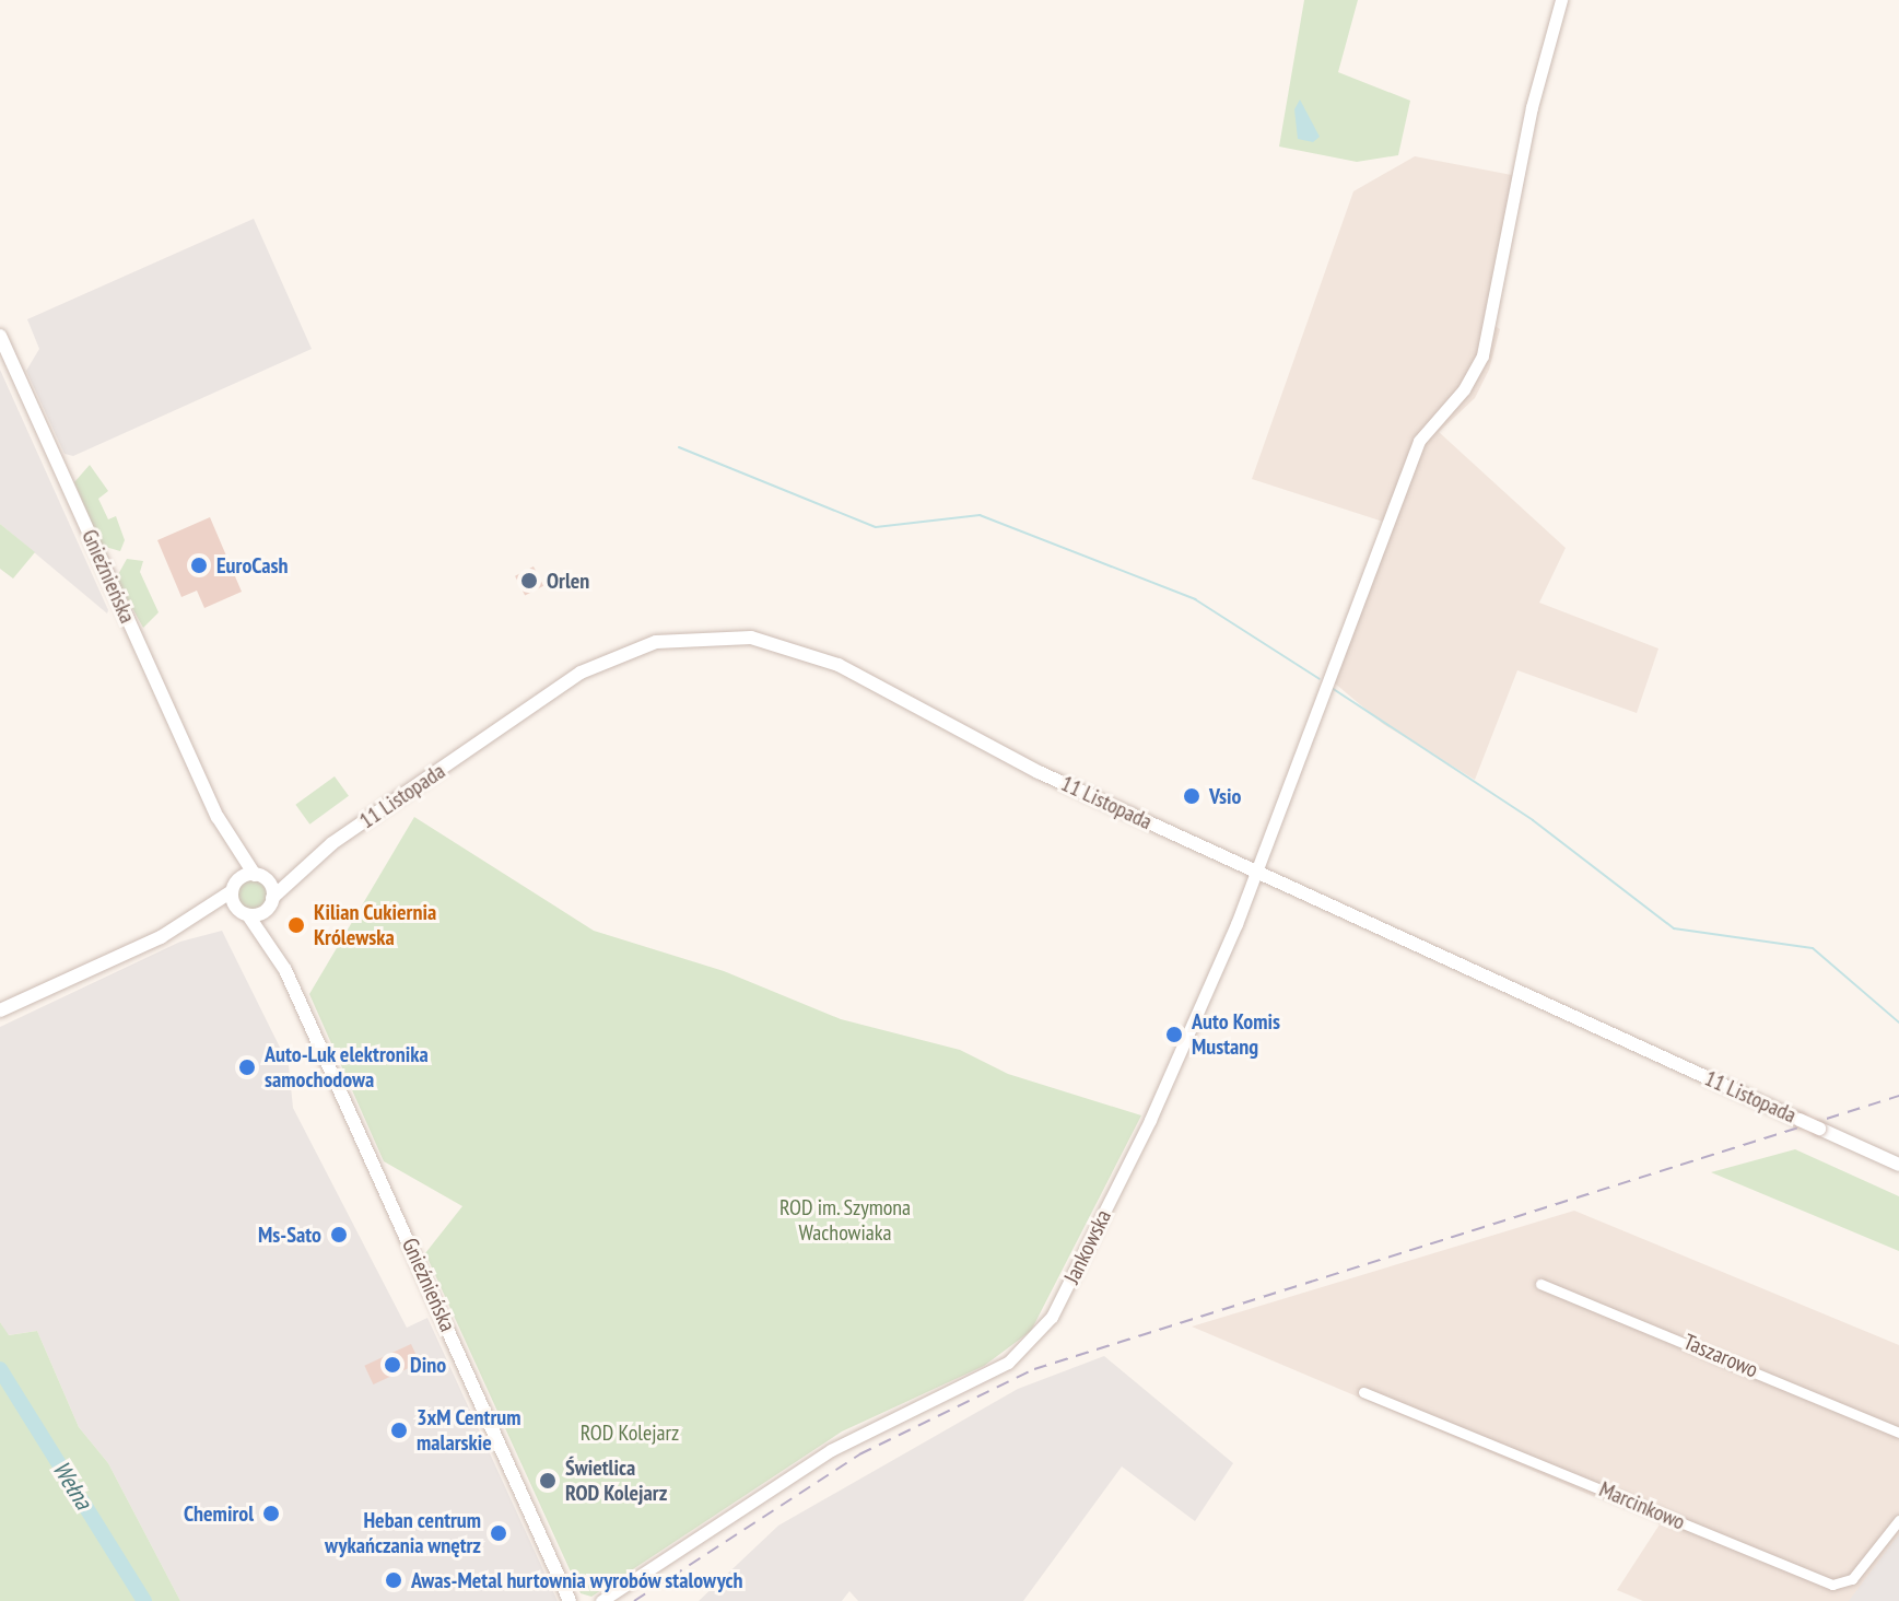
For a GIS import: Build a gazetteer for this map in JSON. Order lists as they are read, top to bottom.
{
  "streets": {
    "main road": ["Gnieźnieńska", "11 Listopada"],
    "street": ["Jankowska", "Taszarowo", "Marcinkowo"]
  },
  "crossings": [
    ["Gnieźnieńska", "11 Listopada"],
    ["11 Listopada", "Jankowska"]
  ],
  "water": ["Wełna"],
  "parks": ["ROD im. Szymona Wachowiaka", "ROD Kolejarz"],
  "places": [
    "EuroCash",
    "Orlen",
    "Vsio",
    "Kilian Cukiernia Królewska",
    "Auto Komis Mustang",
    "Auto-Luk elektronika samochodowa",
    "Ms-Sato",
    "Dino",
    "3xM Centrum malarskie",
    "Świetlica ROD Kolejarz",
    "Chemirol",
    "Heban centrum wykańczania wnętrz",
    "Awas-Metal hurtownia wyrobów stalowych"
  ]
}
